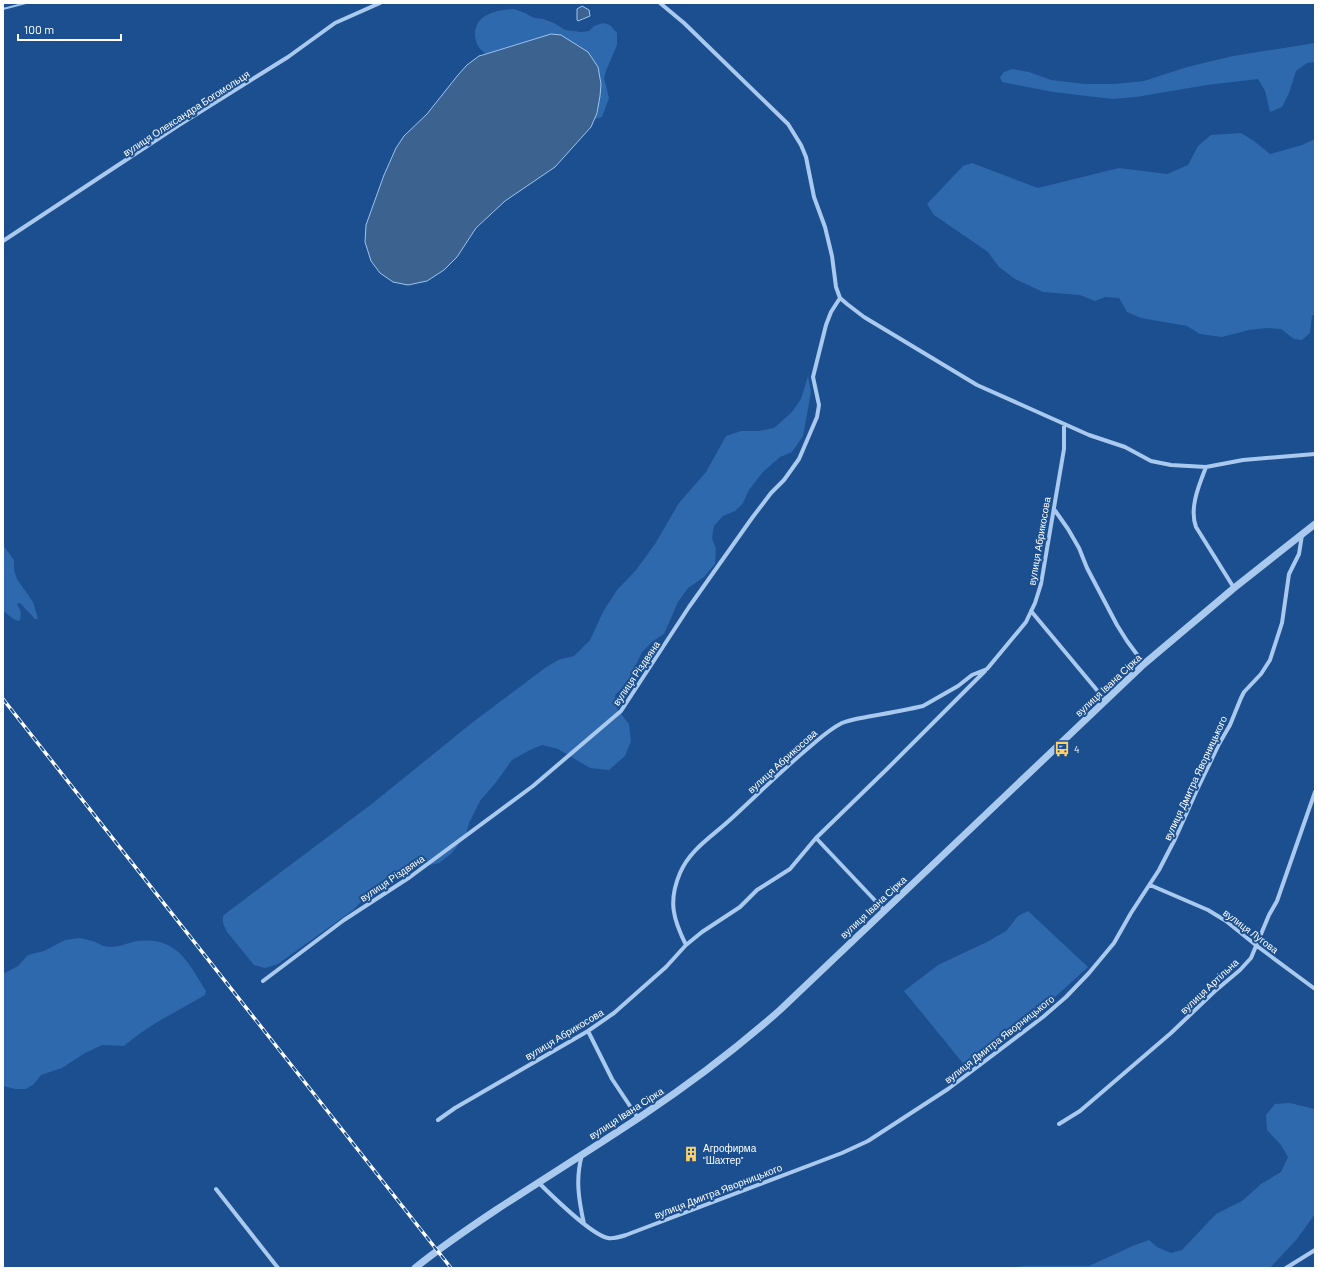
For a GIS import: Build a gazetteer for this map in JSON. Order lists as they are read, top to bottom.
{
  "streets": {
    "street": [
      "вулиця Олександра Богомольця",
      "вулиця Абрикосова",
      "вулиця Різдвяна",
      "вулиця Івана Сірка",
      "вулиця Дмитра Яворницького",
      "вулиця Лугова",
      "вулиця Артільна"
    ]
  },
  "crossings": [
    ["вулиця Івана Сірка", "вулиця Дмитра Яворницького"],
    ["вулиця Дмитра Яворницького", "вулиця Лугова"],
    ["вулиця Лугова", "вулиця Артільна"]
  ],
  "places": {
    "bus stop": ["4"],
    "building": ["Агрофирма \"Шахтер\""]
  },
  "scale_bar": "100 m"
}
